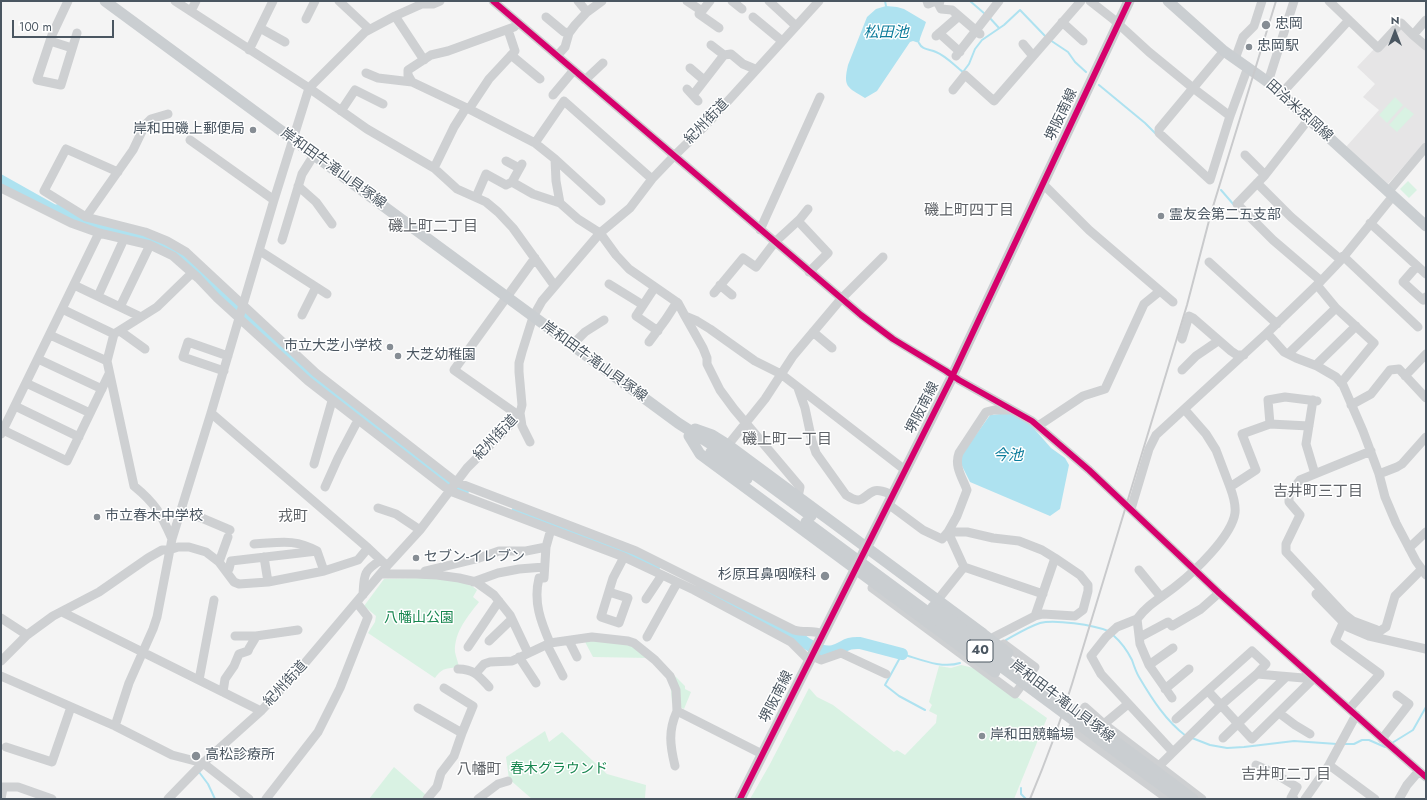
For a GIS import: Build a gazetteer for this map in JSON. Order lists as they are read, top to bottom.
{
  "streets": {
    "main road": [
      "田治米忠岡線",
      "堺阪南線",
      "岸和田牛滝山貝塚線",
      "40"
    ],
    "street": ["紀州街道"]
  },
  "crossings": [
    ["紀州街道", "岸和田牛滝山貝塚線"]
  ],
  "districts": [
    "磯上町四丁目",
    "磯上町二丁目",
    "磯上町一丁目",
    "吉井町三丁目",
    "戎町",
    "八幡町",
    "吉井町二丁目"
  ],
  "water": ["松田池", "今池"],
  "parks": ["八幡山公園", "春木グラウンド"],
  "places": [
    "忠岡",
    "忠岡駅",
    "岸和田磯上郵便局",
    "霊友会第二五支部",
    "市立大芝小学校",
    "大芝幼稚園",
    "市立春木中学校",
    "セブン-イレブン",
    "杉原耳鼻咽喉科",
    "岸和田競輪場",
    "高松診療所"
  ],
  "scale_bar": "100 m",
  "north": "top"
}
